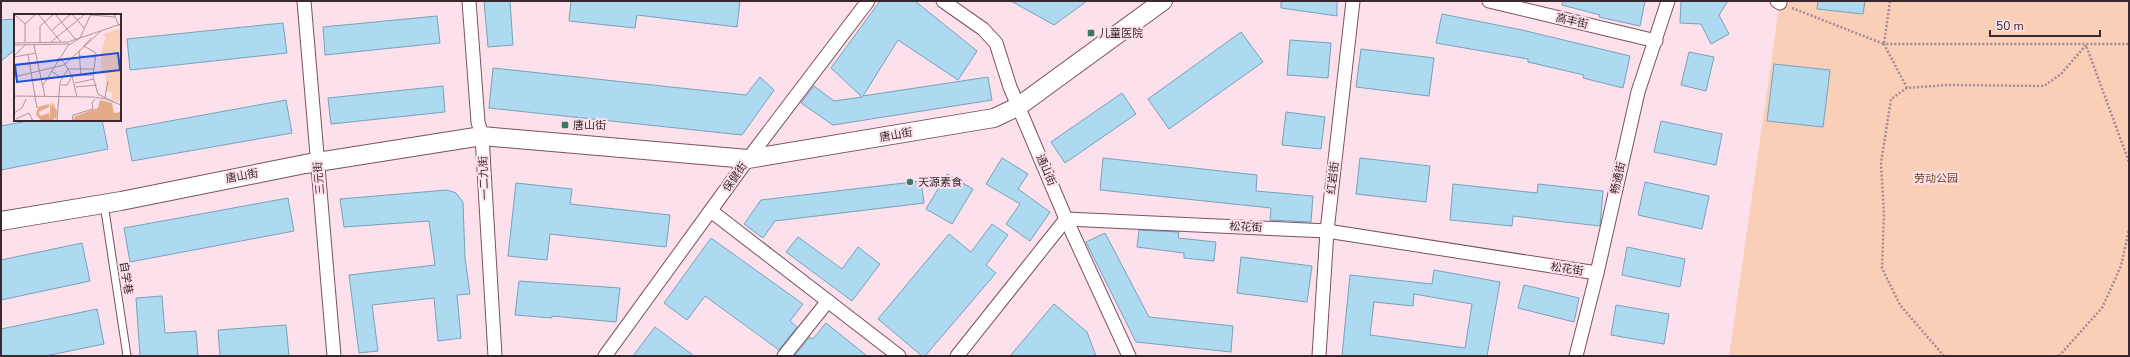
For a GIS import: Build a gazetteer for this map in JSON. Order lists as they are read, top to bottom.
{
  "streets": {
    "main road": ["唐山街"],
    "street": [
      "高丰街",
      "通山街",
      "保健街",
      "三元街",
      "一二九街",
      "红岩街",
      "畅通街",
      "松花街"
    ],
    "lane": ["自学巷"]
  },
  "crossings": [
    ["高丰街", "畅通街"],
    ["唐山街", "通山街"],
    ["唐山街", "保健街"],
    ["唐山街", "三元街"],
    ["唐山街", "一二九街"],
    ["唐山街", "自学巷"],
    ["通山街", "松花街"],
    ["红岩街", "松花街"],
    ["畅通街", "松花街"]
  ],
  "parks": ["劳动公园"],
  "places": {
    "transit": ["儿童医院", "唐山街"],
    "other": ["天源素食"]
  },
  "scale_bar": "50 m"
}
